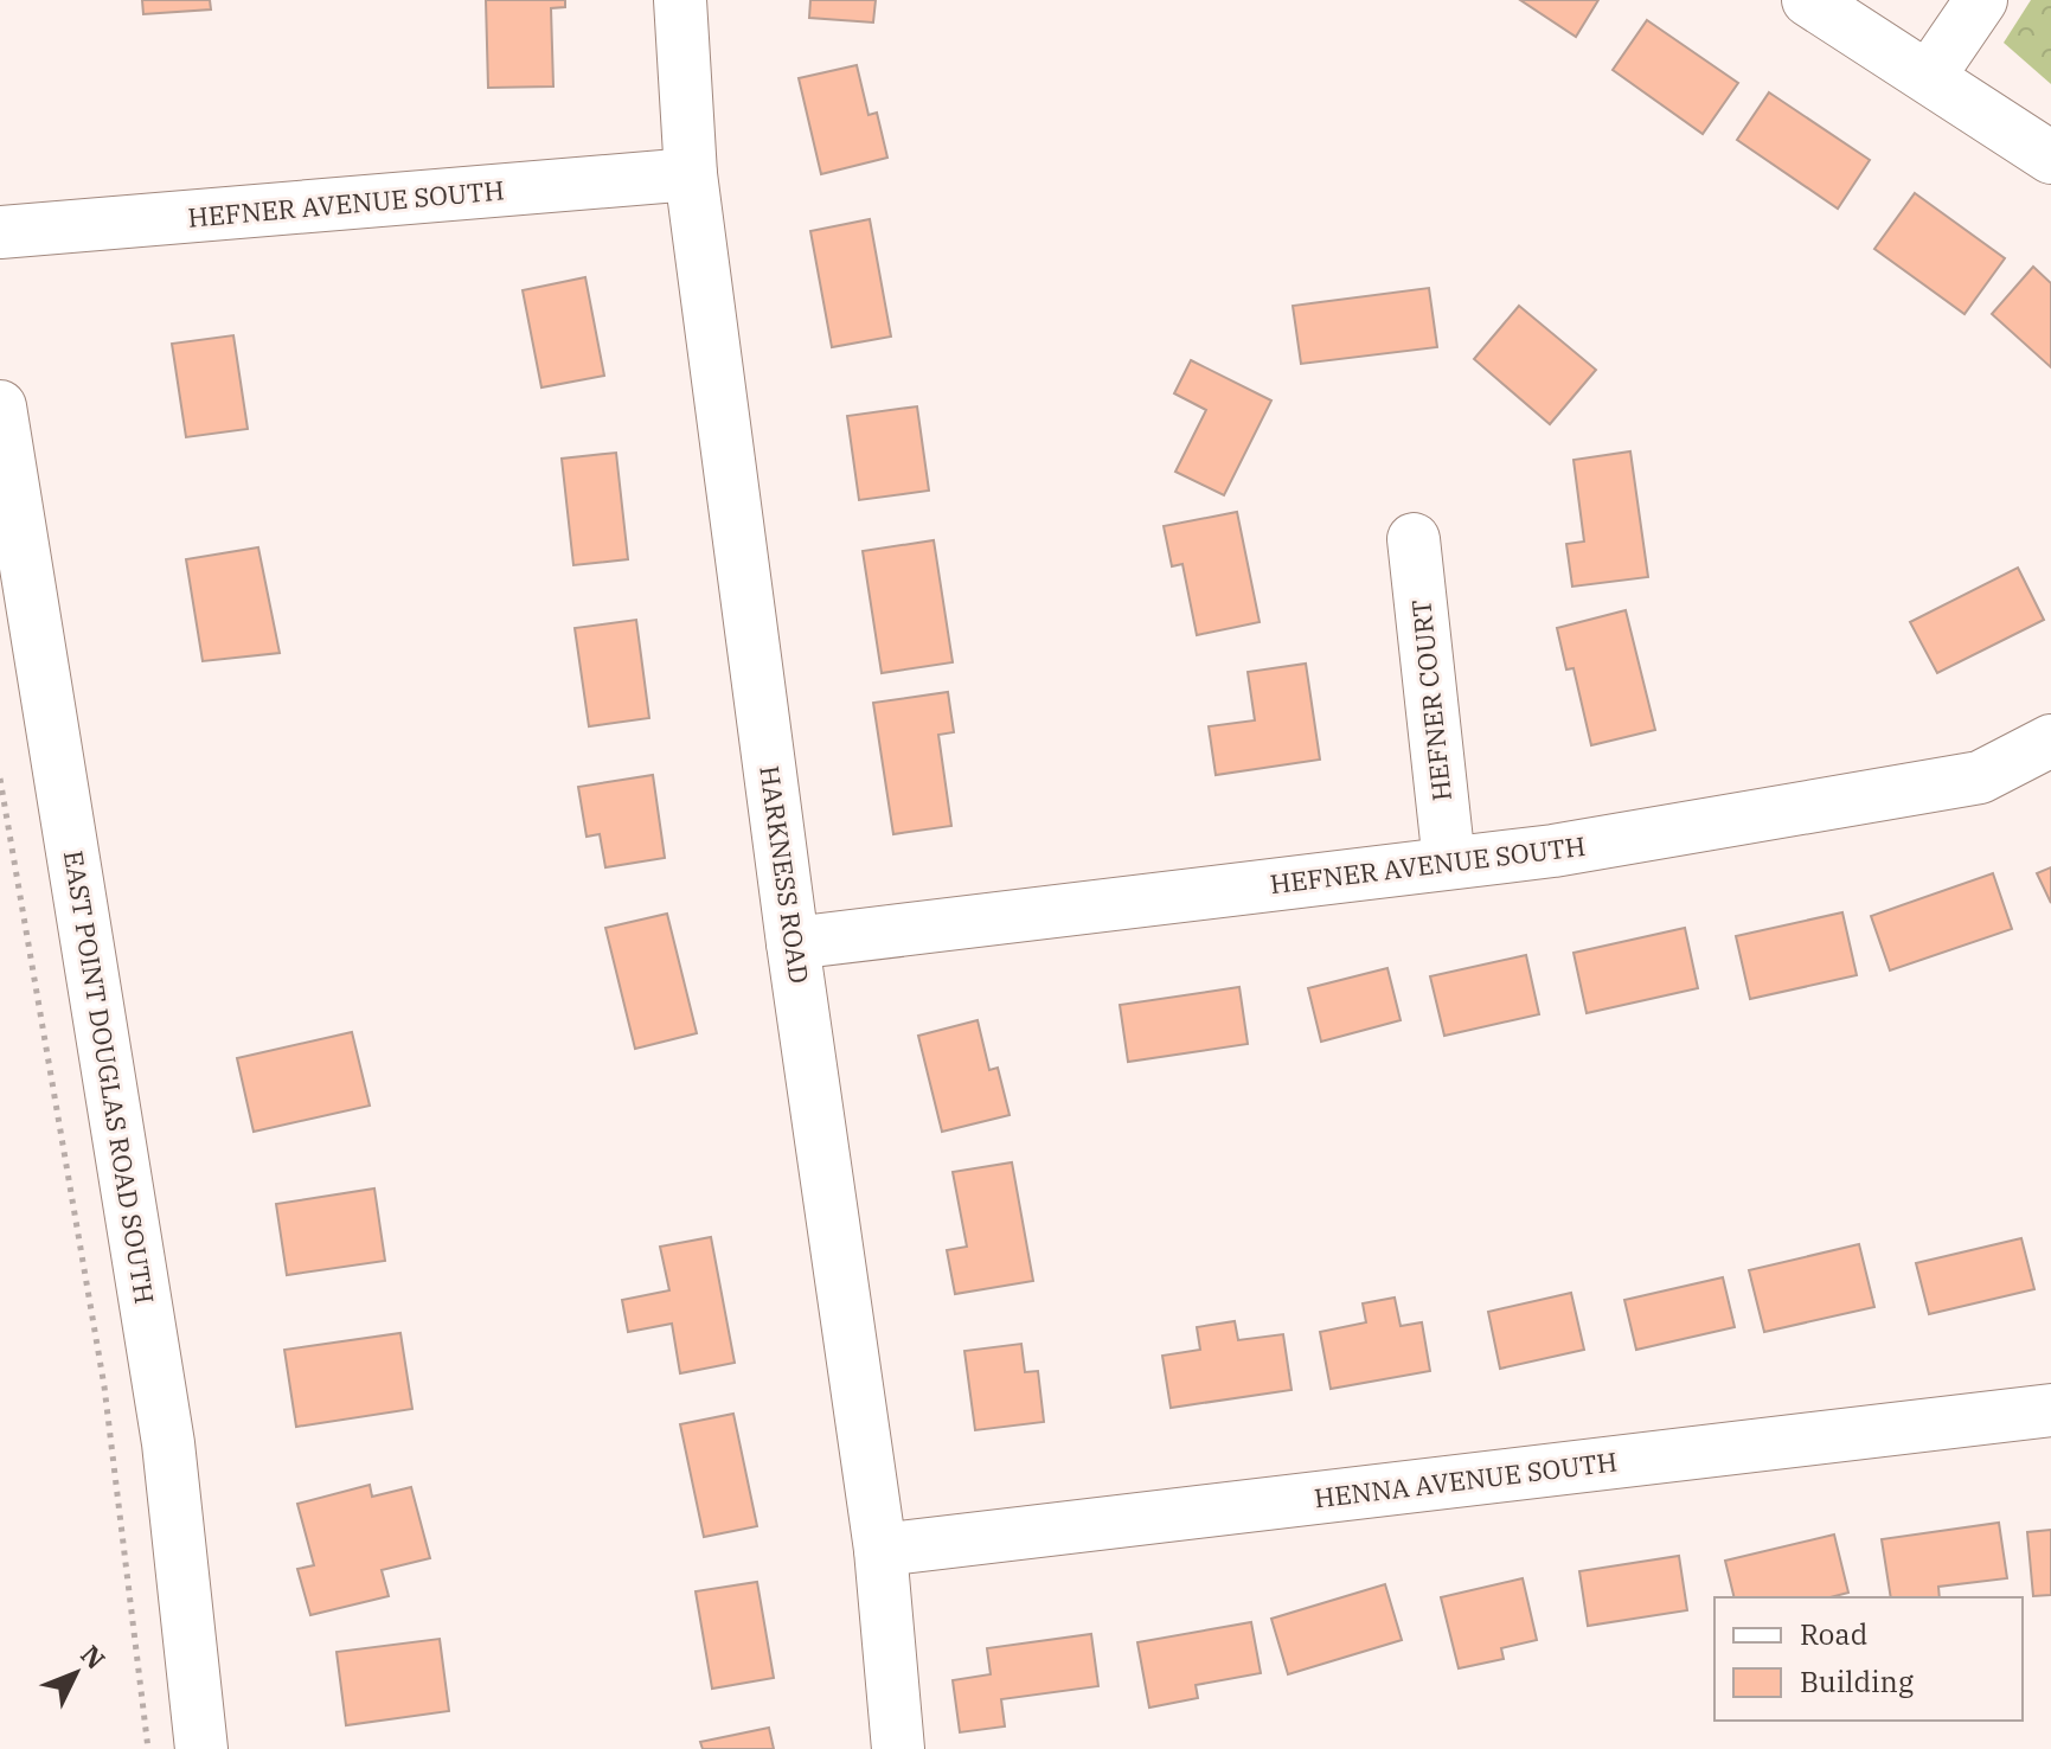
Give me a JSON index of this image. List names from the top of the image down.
{
  "streets": {
    "street": [
      "HEFNER AVENUE SOUTH",
      "HEFNER COURT",
      "HARKNESS ROAD",
      "EAST POINT DOUGLAS ROAD SOUTH",
      "HENNA AVENUE SOUTH"
    ]
  },
  "crossings": [
    ["HEFNER AVENUE SOUTH", "HEFNER COURT"],
    ["HEFNER AVENUE SOUTH", "HARKNESS ROAD"],
    ["HARKNESS ROAD", "HENNA AVENUE SOUTH"]
  ],
  "legend": ["Road", "Building"],
  "north": "top right"
}
